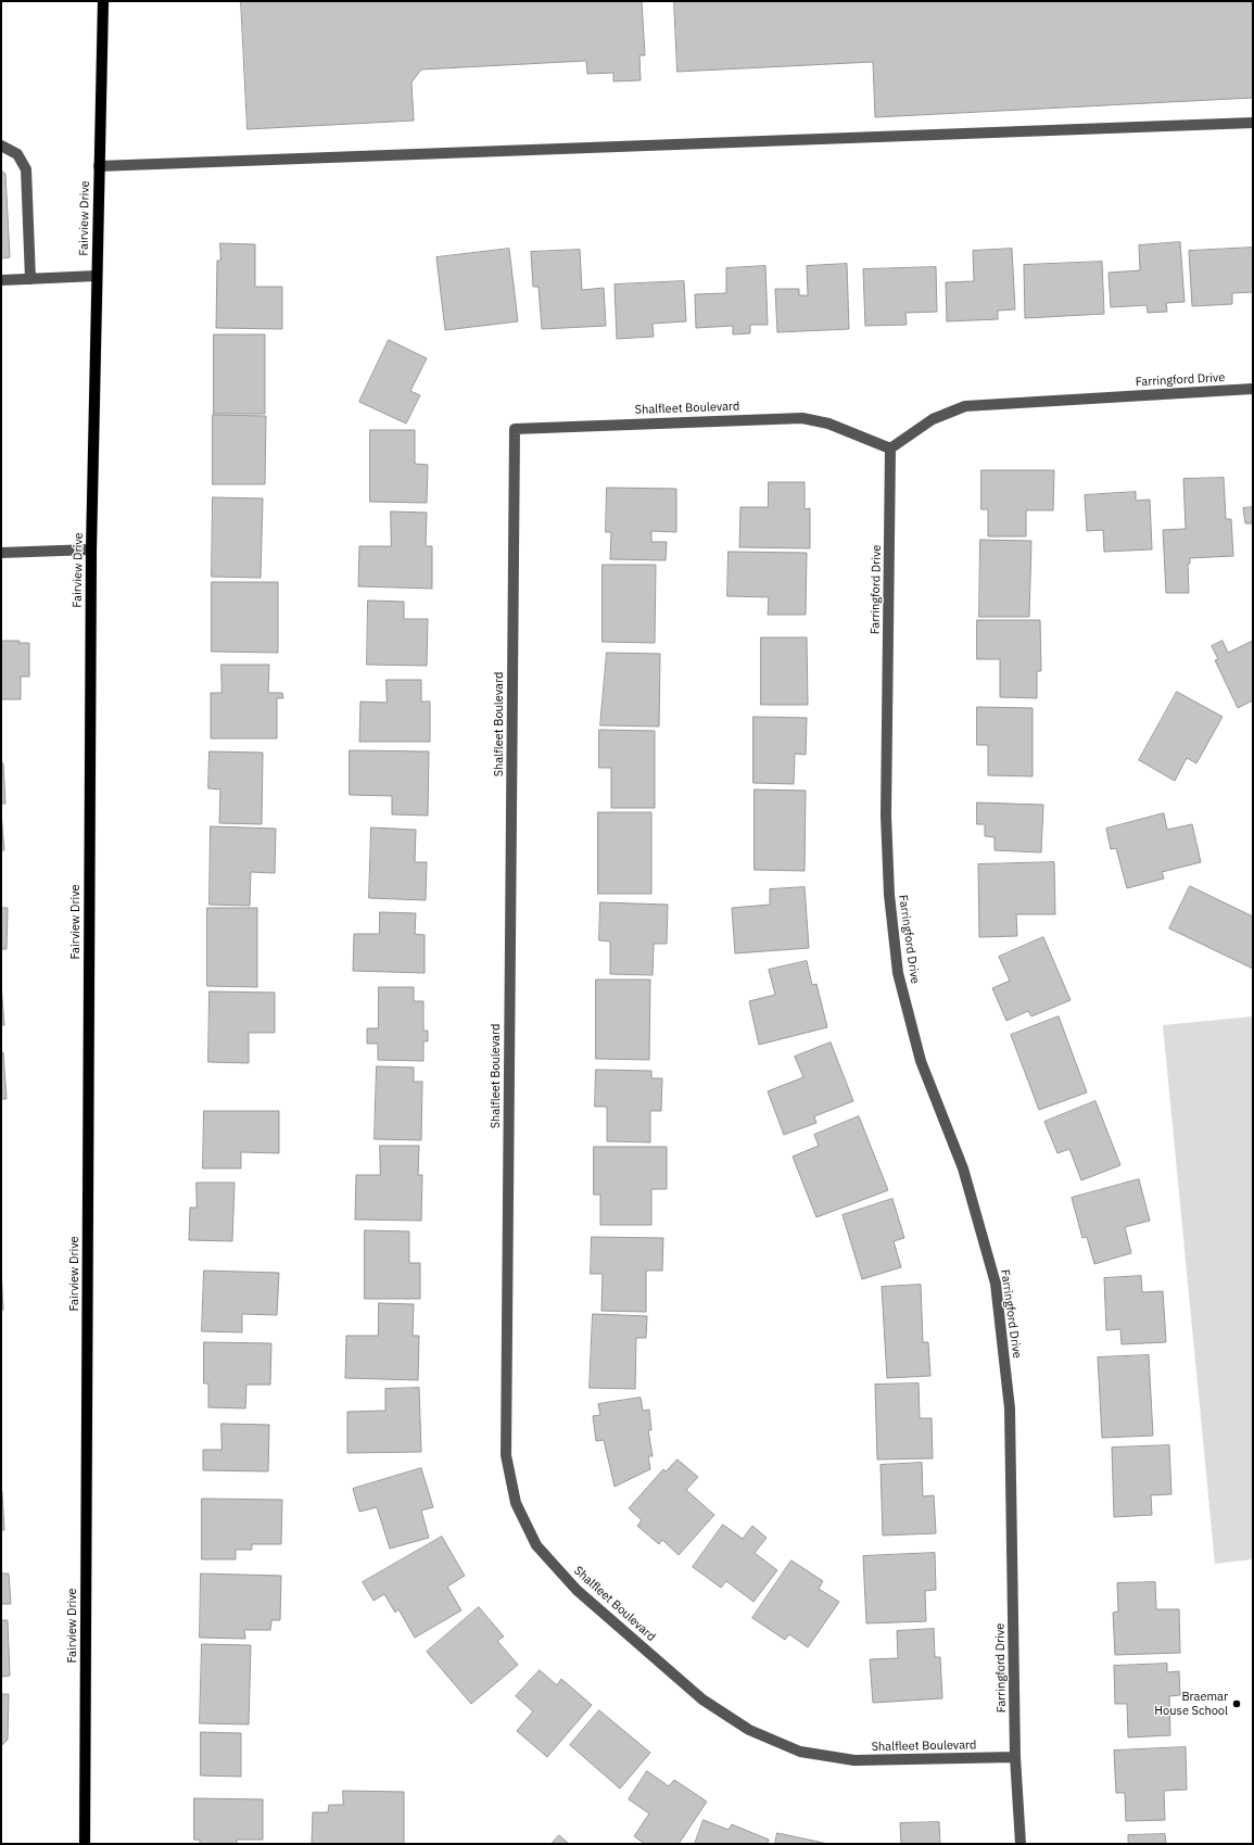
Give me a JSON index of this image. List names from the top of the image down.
{
  "streets": {
    "main road": ["Fairview Drive"],
    "street": ["Farringford Drive", "Shalfleet Boulevard"]
  },
  "crossings": [
    ["Farringford Drive", "Shalfleet Boulevard"]
  ],
  "places": ["Braemar House School"]
}
